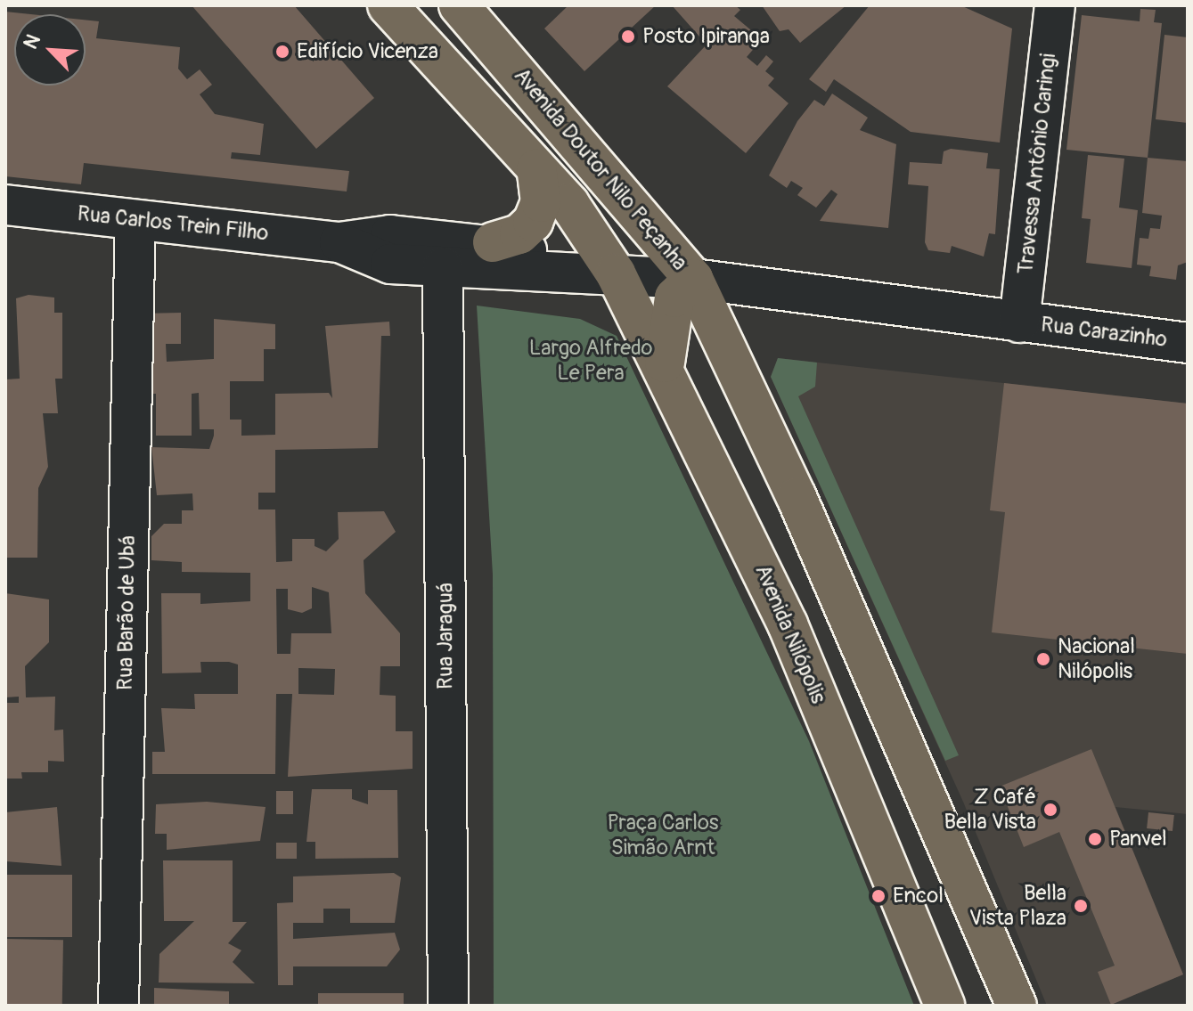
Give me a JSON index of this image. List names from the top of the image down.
{
  "streets": {
    "main road": ["Avenida Doutor Nilo Peçanha", "Avenida Nilópolis"],
    "street": [
      "Travessa Antônio Caringi",
      "Rua Carlos Trein Filho",
      "Rua Carazinho",
      "Rua Barão de Ubá",
      "Rua Jaraguá"
    ]
  },
  "crossings": [
    ["Travessa Antônio Caringi", "Avenida Doutor Nilo Peçanha"],
    ["Travessa Antônio Caringi", "Rua Carazinho"],
    ["Avenida Doutor Nilo Peçanha", "Rua Carlos Trein Filho"],
    ["Avenida Doutor Nilo Peçanha", "Rua Carazinho"],
    ["Rua Carlos Trein Filho", "Rua Barão de Ubá"],
    ["Rua Carlos Trein Filho", "Avenida Nilópolis"],
    ["Rua Carlos Trein Filho", "Rua Jaraguá"]
  ],
  "parks": ["Largo Alfredo Le Pera", "Praça Carlos Simão Arnt"],
  "places": [
    "Posto Ipiranga",
    "Edifício Vicenza",
    "Nacional Nilópolis",
    "Z Café Bella Vista",
    "Panvel",
    "Encol",
    "Bella Vista Plaza"
  ],
  "north": "top left"
}
